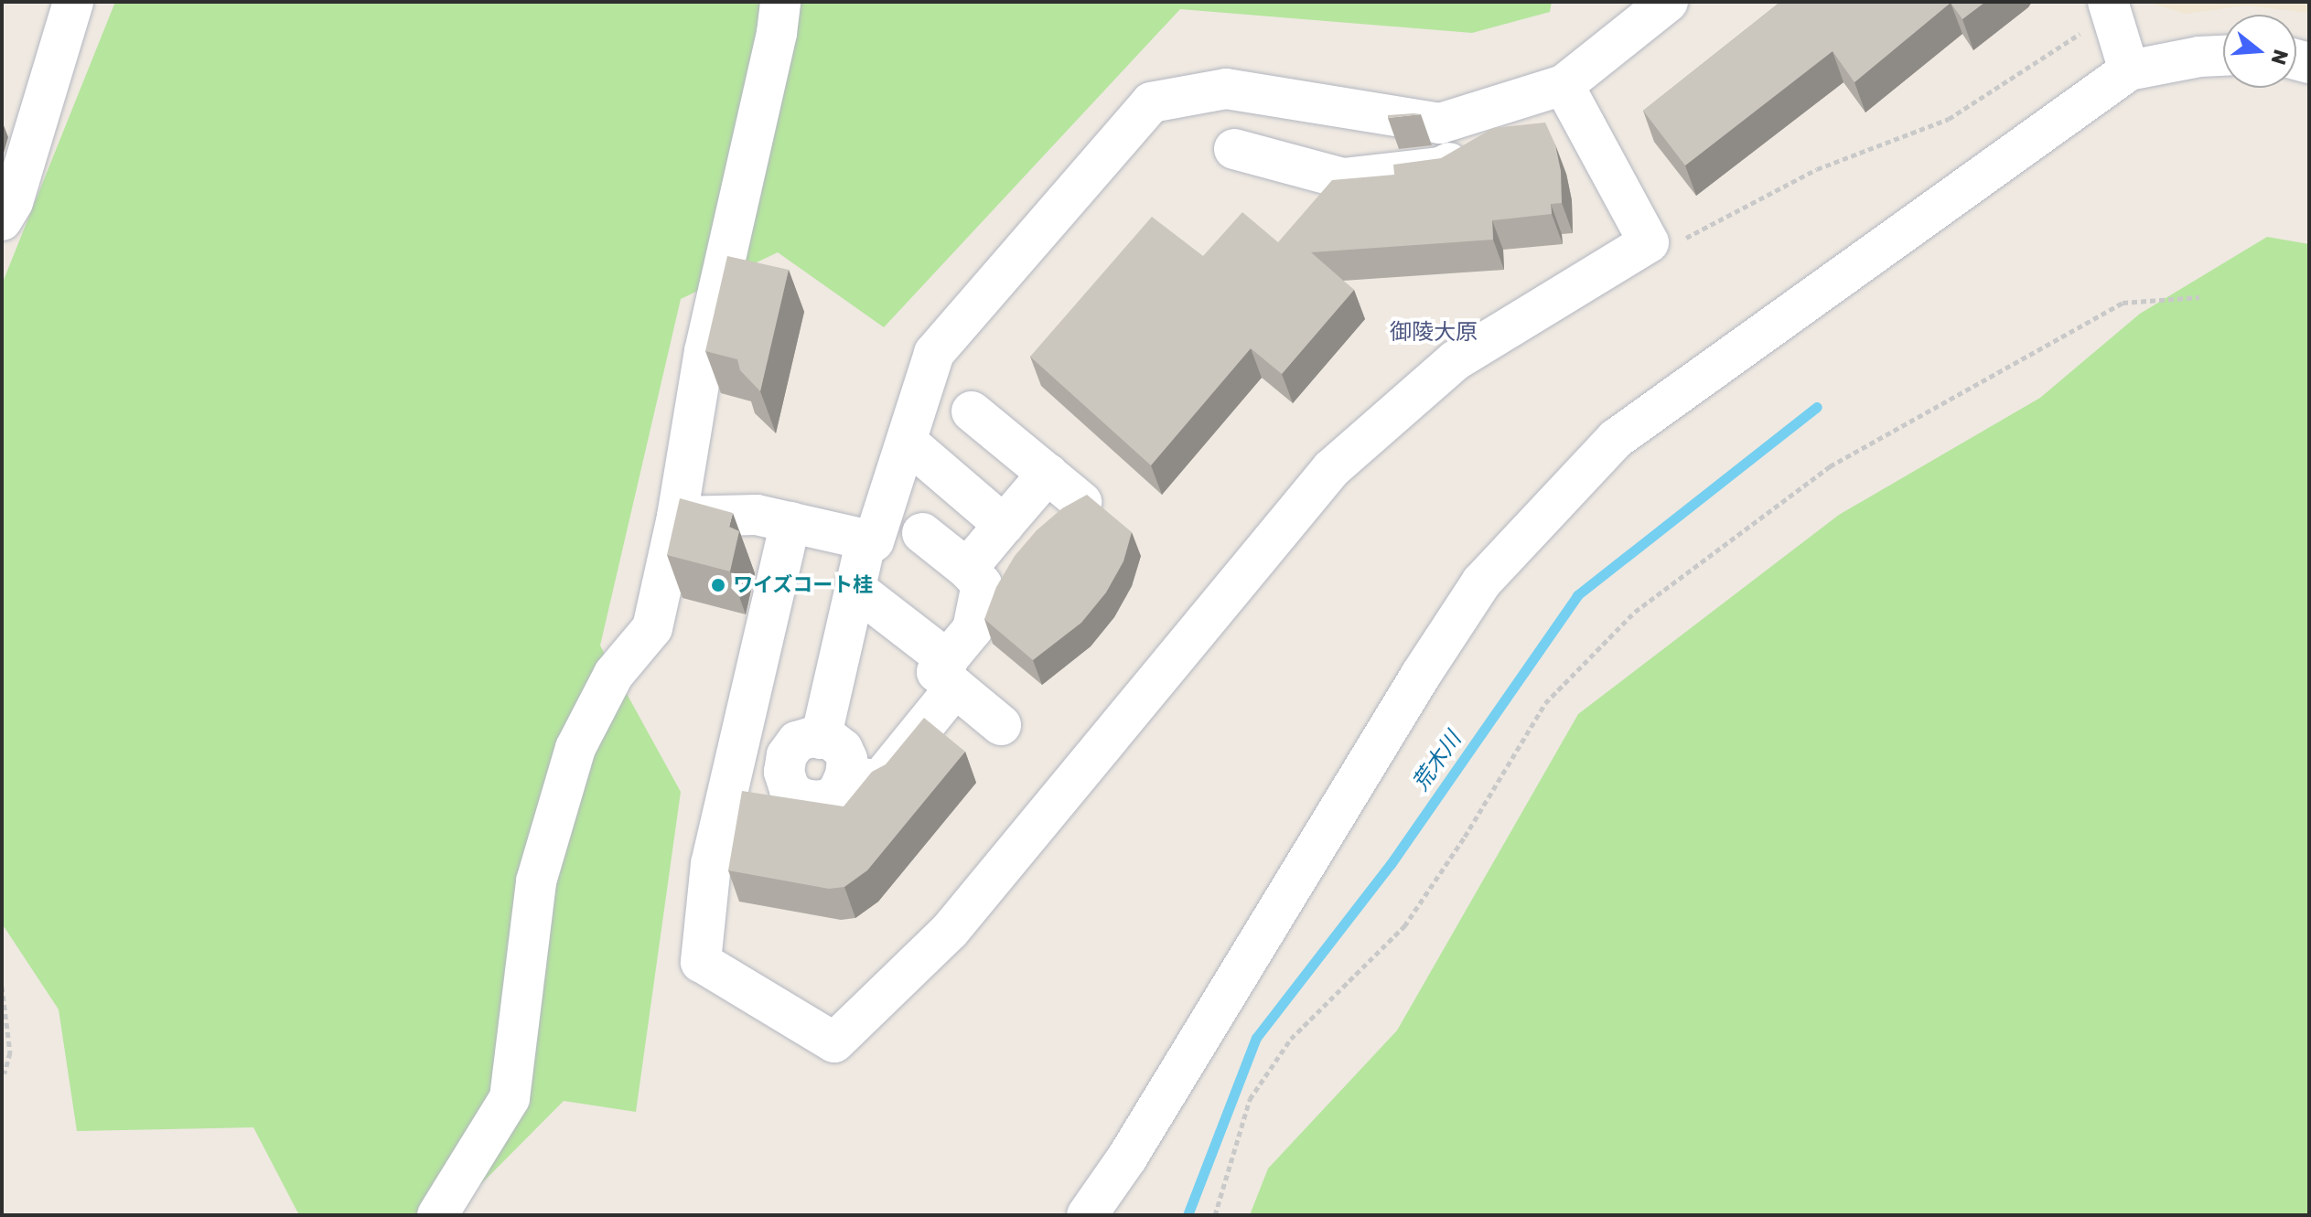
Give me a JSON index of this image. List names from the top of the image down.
{
  "districts": ["御陵大原"],
  "water": ["荒木川"],
  "places": ["ワイズコート桂"],
  "north": "right"
}
